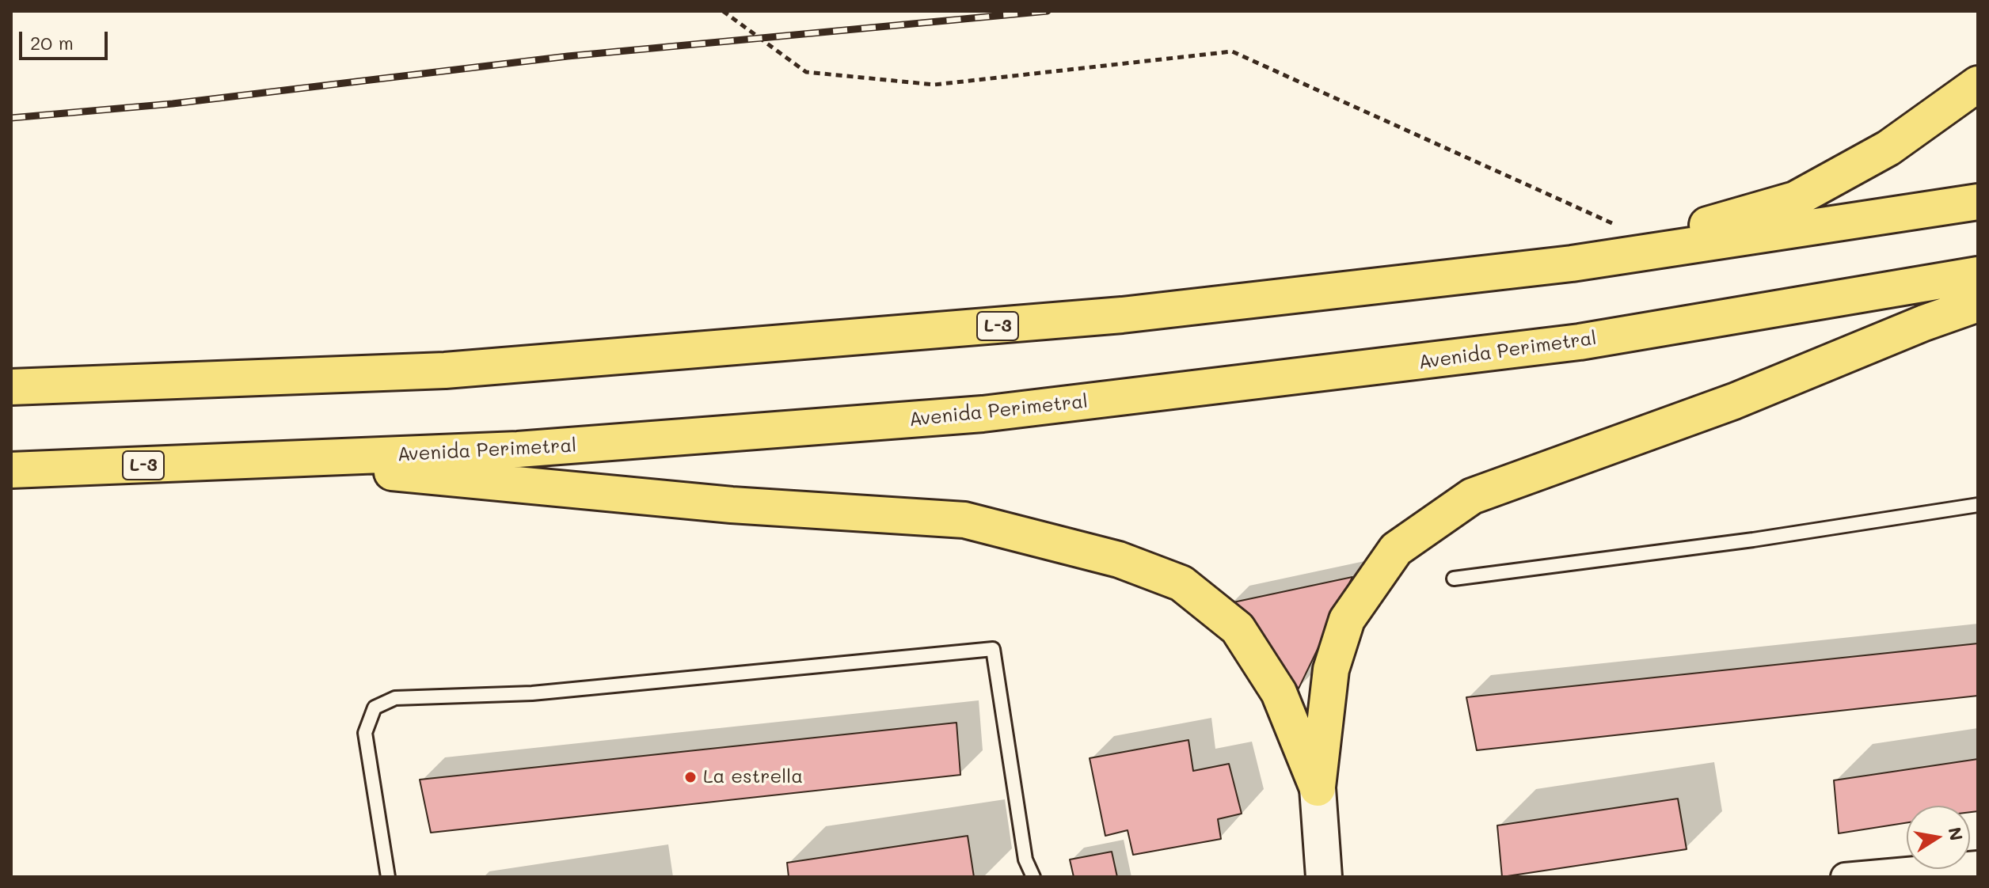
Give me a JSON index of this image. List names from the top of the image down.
{
  "streets": {
    "highway": ["L-3", "Avenida Perimetral"]
  },
  "places": ["La estrella"],
  "scale_bar": "20 m",
  "north": "right"
}
